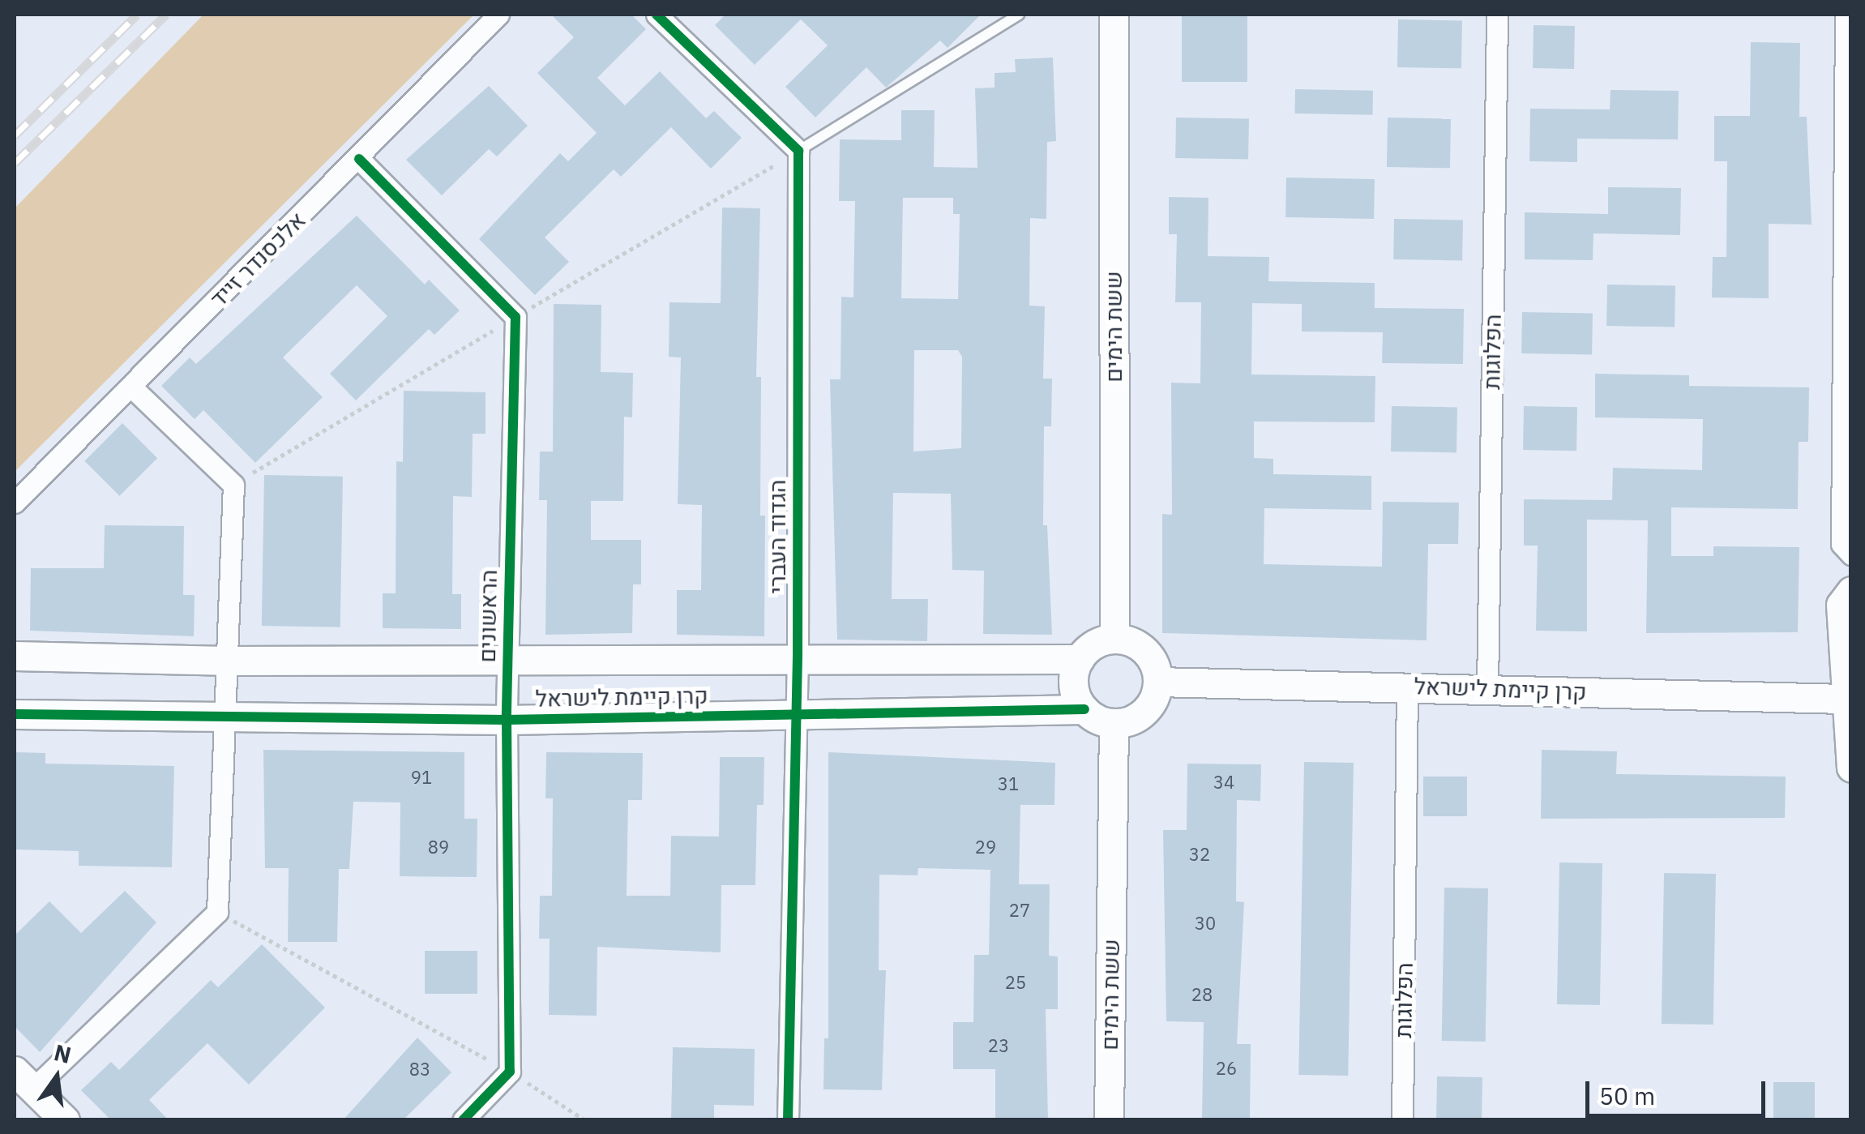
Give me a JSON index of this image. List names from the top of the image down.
{
  "streets": {
    "street": [
      "אלכסנדר זייד",
      "ששת הימים",
      "הפלוגות",
      "הגדוד העברי",
      "הראשונים",
      "קרן קיימת לישראל"
    ]
  },
  "crossings": [
    ["אלכסנדר זייד", "הראשונים"],
    ["ששת הימים", "קרן קיימת לישראל"],
    ["הפלוגות", "קרן קיימת לישראל"],
    ["הגדוד העברי", "קרן קיימת לישראל"],
    ["הראשונים", "קרן קיימת לישראל"]
  ],
  "house_numbers": [
    "91",
    "34",
    "31",
    "89",
    "29",
    "32",
    "27",
    "30",
    "25",
    "28",
    "23",
    "26",
    "83"
  ],
  "scale_bar": "50 m",
  "north": "top"
}
